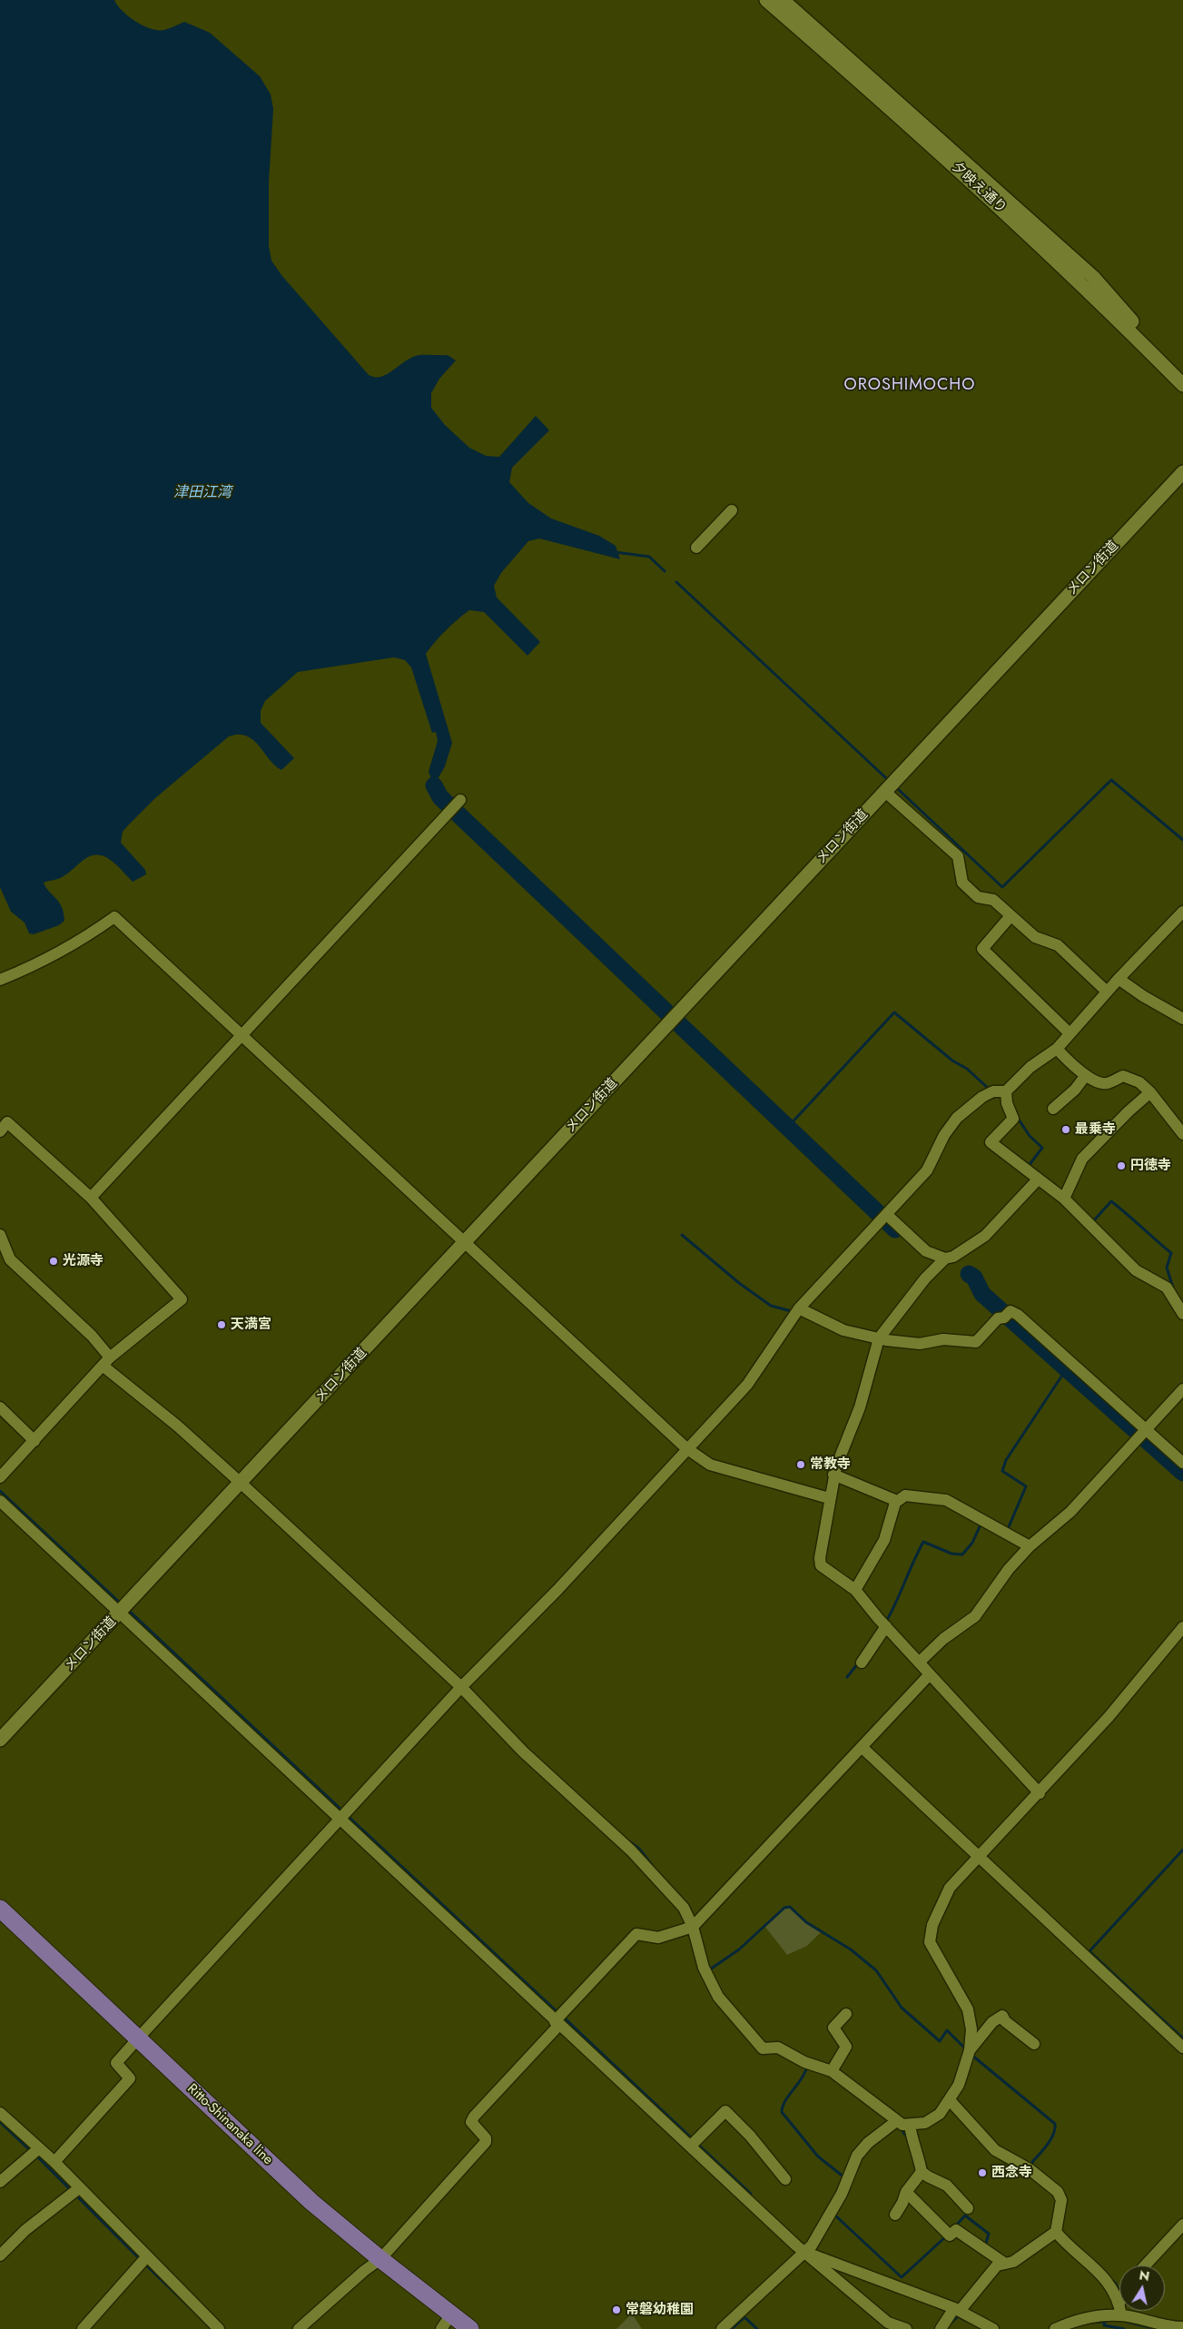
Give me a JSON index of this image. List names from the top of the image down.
{
  "streets": {
    "main road": ["Ritto-Shinanaka line"],
    "street": ["夕映え通り", "メロン街道"]
  },
  "districts": ["OROSHIMOCHO"],
  "water": ["津田江湾"],
  "places": [
    "最乗寺",
    "円徳寺",
    "光源寺",
    "天満宮",
    "常教寺",
    "西念寺",
    "常磐幼稚園"
  ],
  "north": "top"
}
